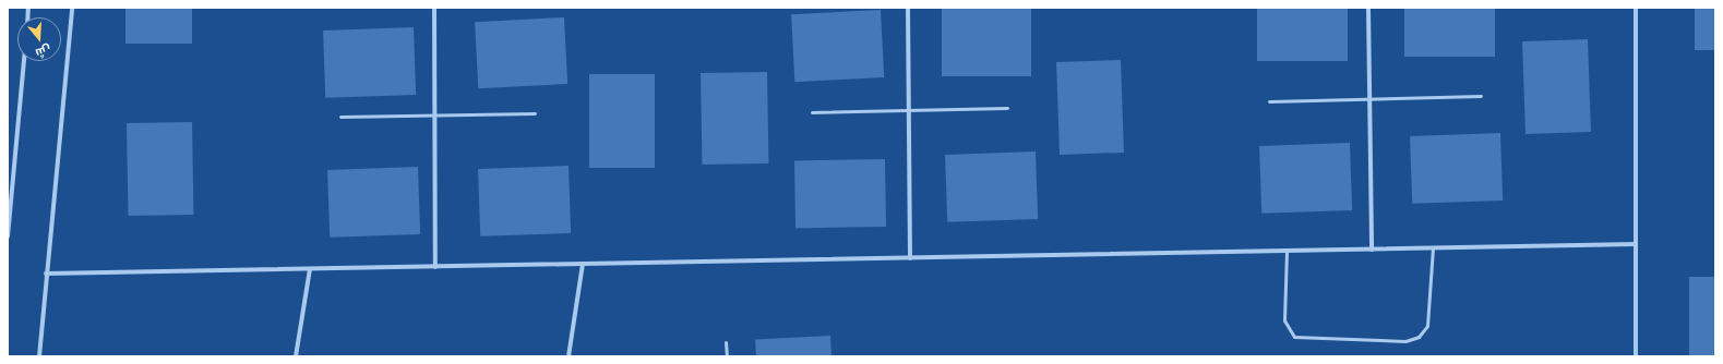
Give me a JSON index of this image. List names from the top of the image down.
{
  "north": "bottom"
}
